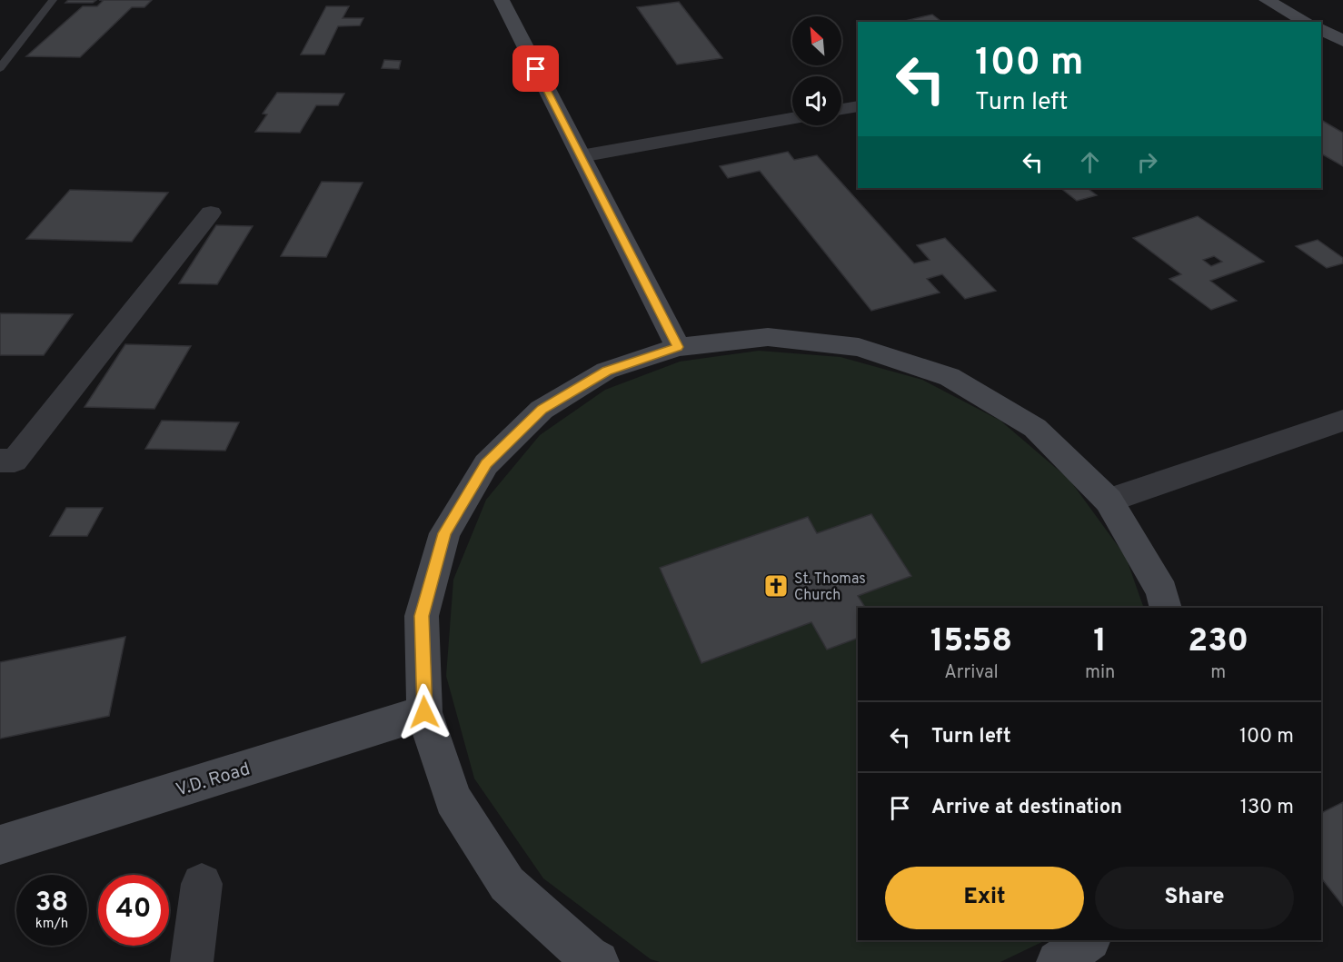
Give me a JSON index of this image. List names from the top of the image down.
{
  "streets": {
    "street": ["V.D. Road"]
  },
  "places": {
    "church": ["St. Thomas Church"]
  },
  "north": "top left",
  "page": {
    "turn": ["100 m", "Turn left"],
    "eta": [
      "15:58",
      "Arrival",
      "1",
      "min",
      "230",
      "m"
    ],
    "list": [
      {
        "name": "Turn left",
        "value": "100 m"
      },
      {
        "name": "Arrive at destination",
        "value": "130 m"
      }
    ],
    "buttons": ["Exit", "Share"],
    "speed": "38 km/h",
    "limit": "40"
  }
}
